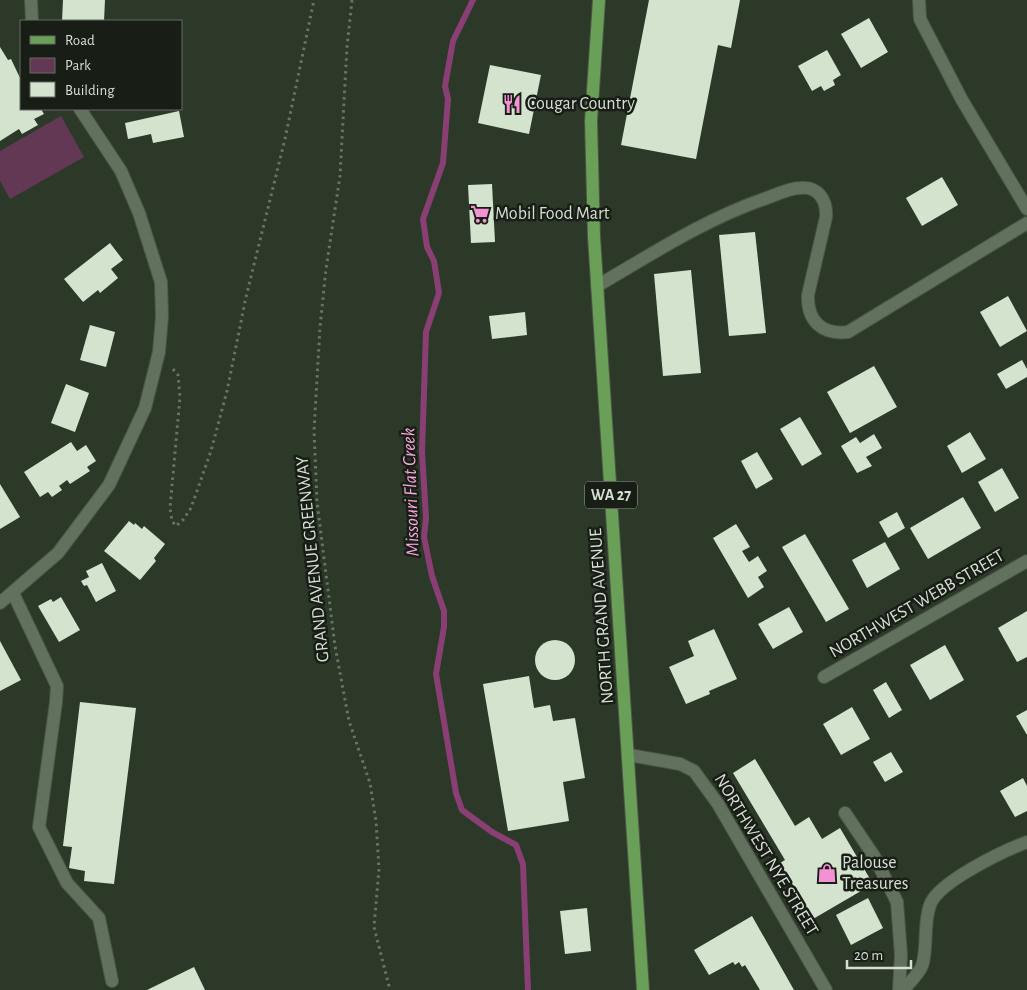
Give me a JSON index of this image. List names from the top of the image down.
{
  "streets": {
    "main road": ["WA 27", "NORTH GRAND AVENUE"],
    "street": ["NORTHWEST WEBB STREET", "NORTHWEST NYE STREET"],
    "path": ["GRAND AVENUE GREENWAY"]
  },
  "crossings": [
    ["NORTH GRAND AVENUE", "NORTHWEST NYE STREET"]
  ],
  "water": ["Missouri Flat Creek"],
  "places": {
    "restaurant": ["Cougar Country"],
    "supermarket": ["Mobil Food Mart"],
    "shop": ["Palouse Treasures"]
  },
  "legend": ["Road", "Park", "Building"],
  "scale_bar": "20 m"
}
